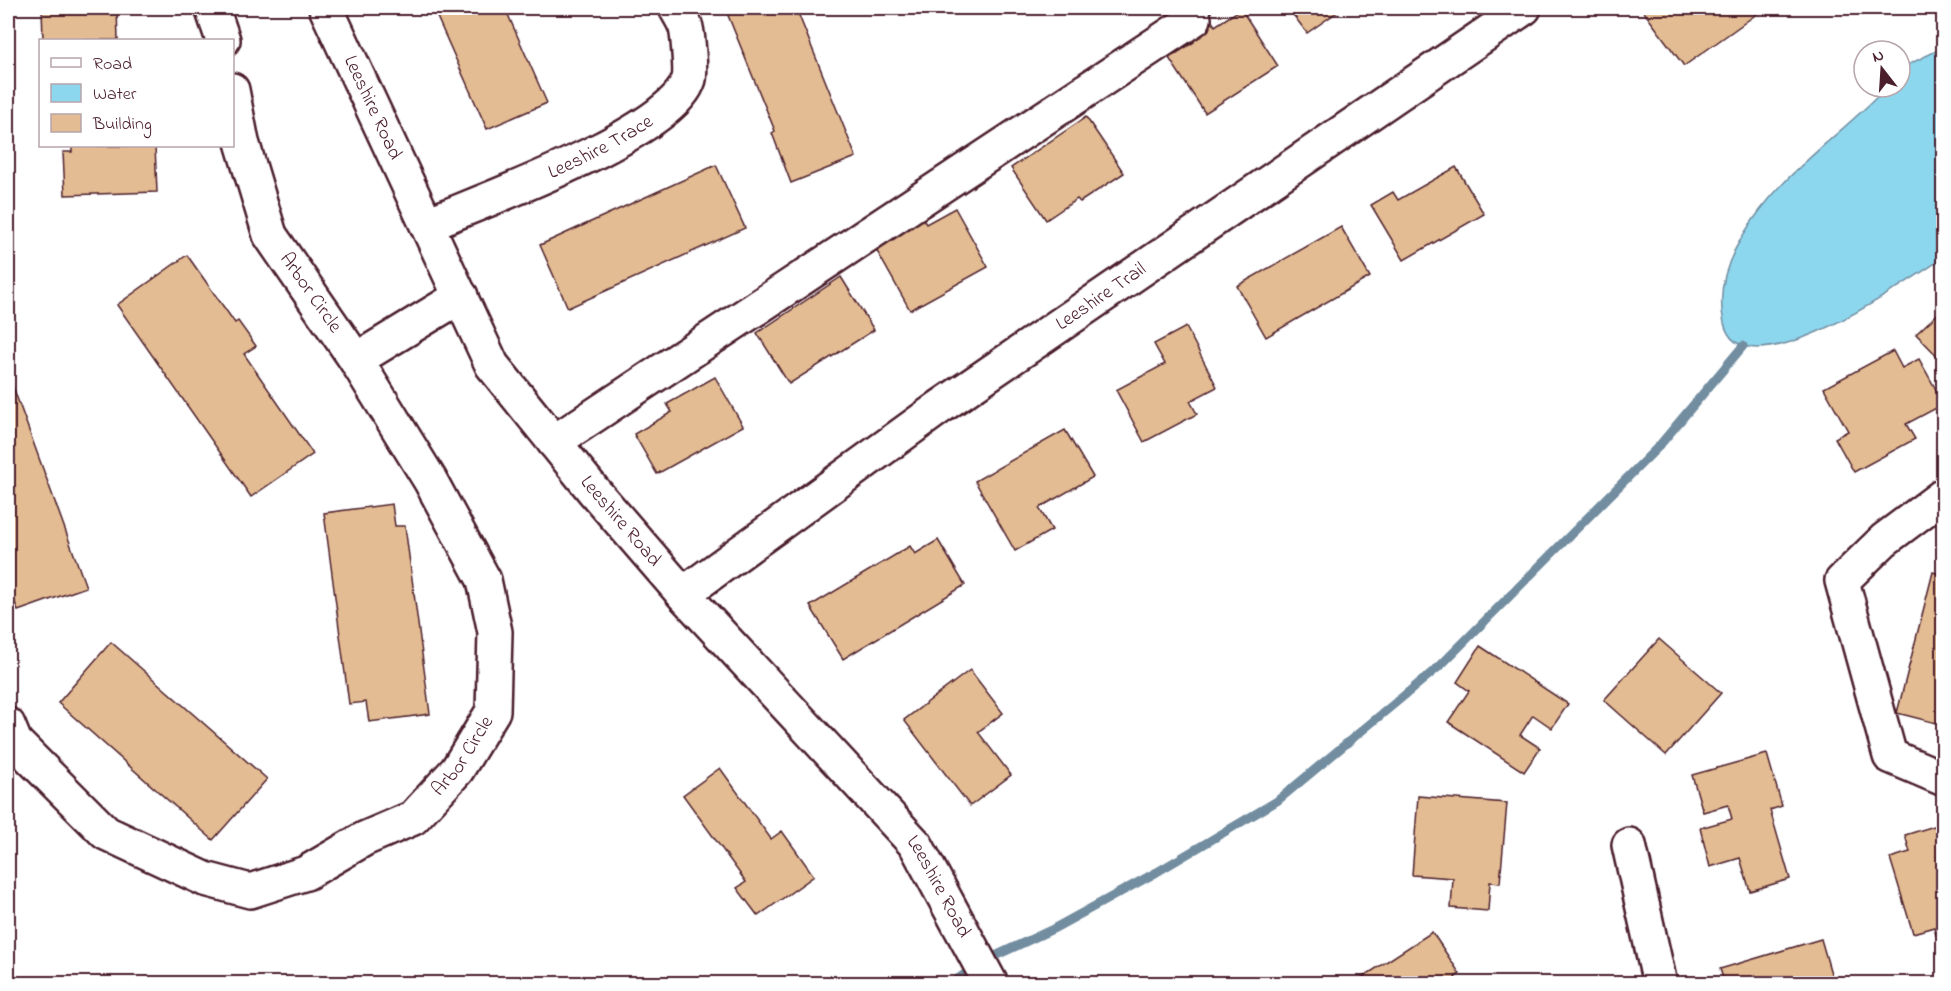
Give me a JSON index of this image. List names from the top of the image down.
{
  "streets": {
    "street": [
      "Leeshire Road",
      "Leeshire Trace",
      "Arbor Circle",
      "Leeshire Trail"
    ]
  },
  "crossings": [
    ["Leeshire Road", "Leeshire Trace"],
    ["Leeshire Road", "Leeshire Trail"]
  ],
  "legend": ["Road", "Water", "Building"],
  "north": "top"
}
